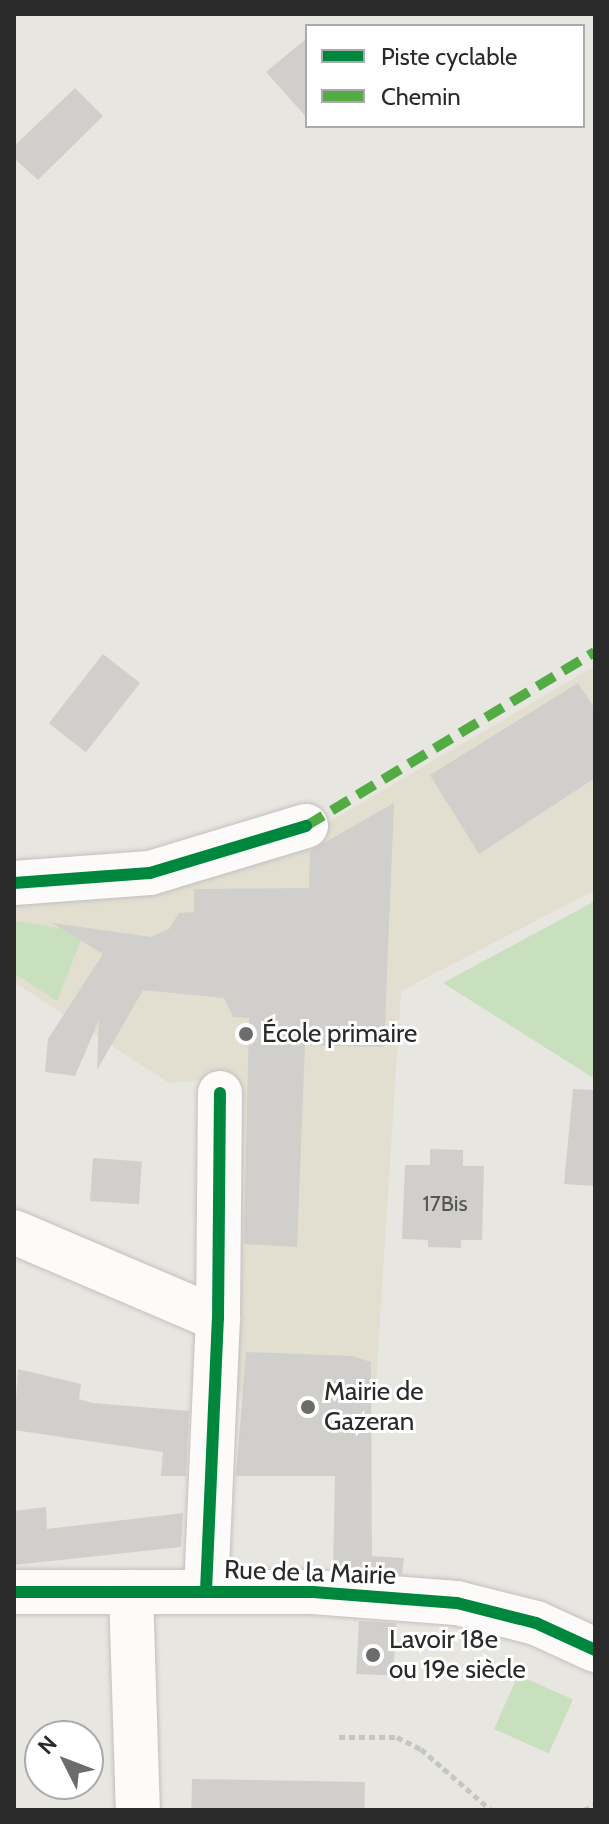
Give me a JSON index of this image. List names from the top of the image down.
{
  "streets": {
    "street": ["Rue de la Mairie"]
  },
  "places": ["École primaire", "Mairie de Gazeran", "Lavoir 18e ou 19e siècle"],
  "house_numbers": ["17Bis"],
  "legend": ["Piste cyclable", "Chemin"],
  "north": "top left"
}
